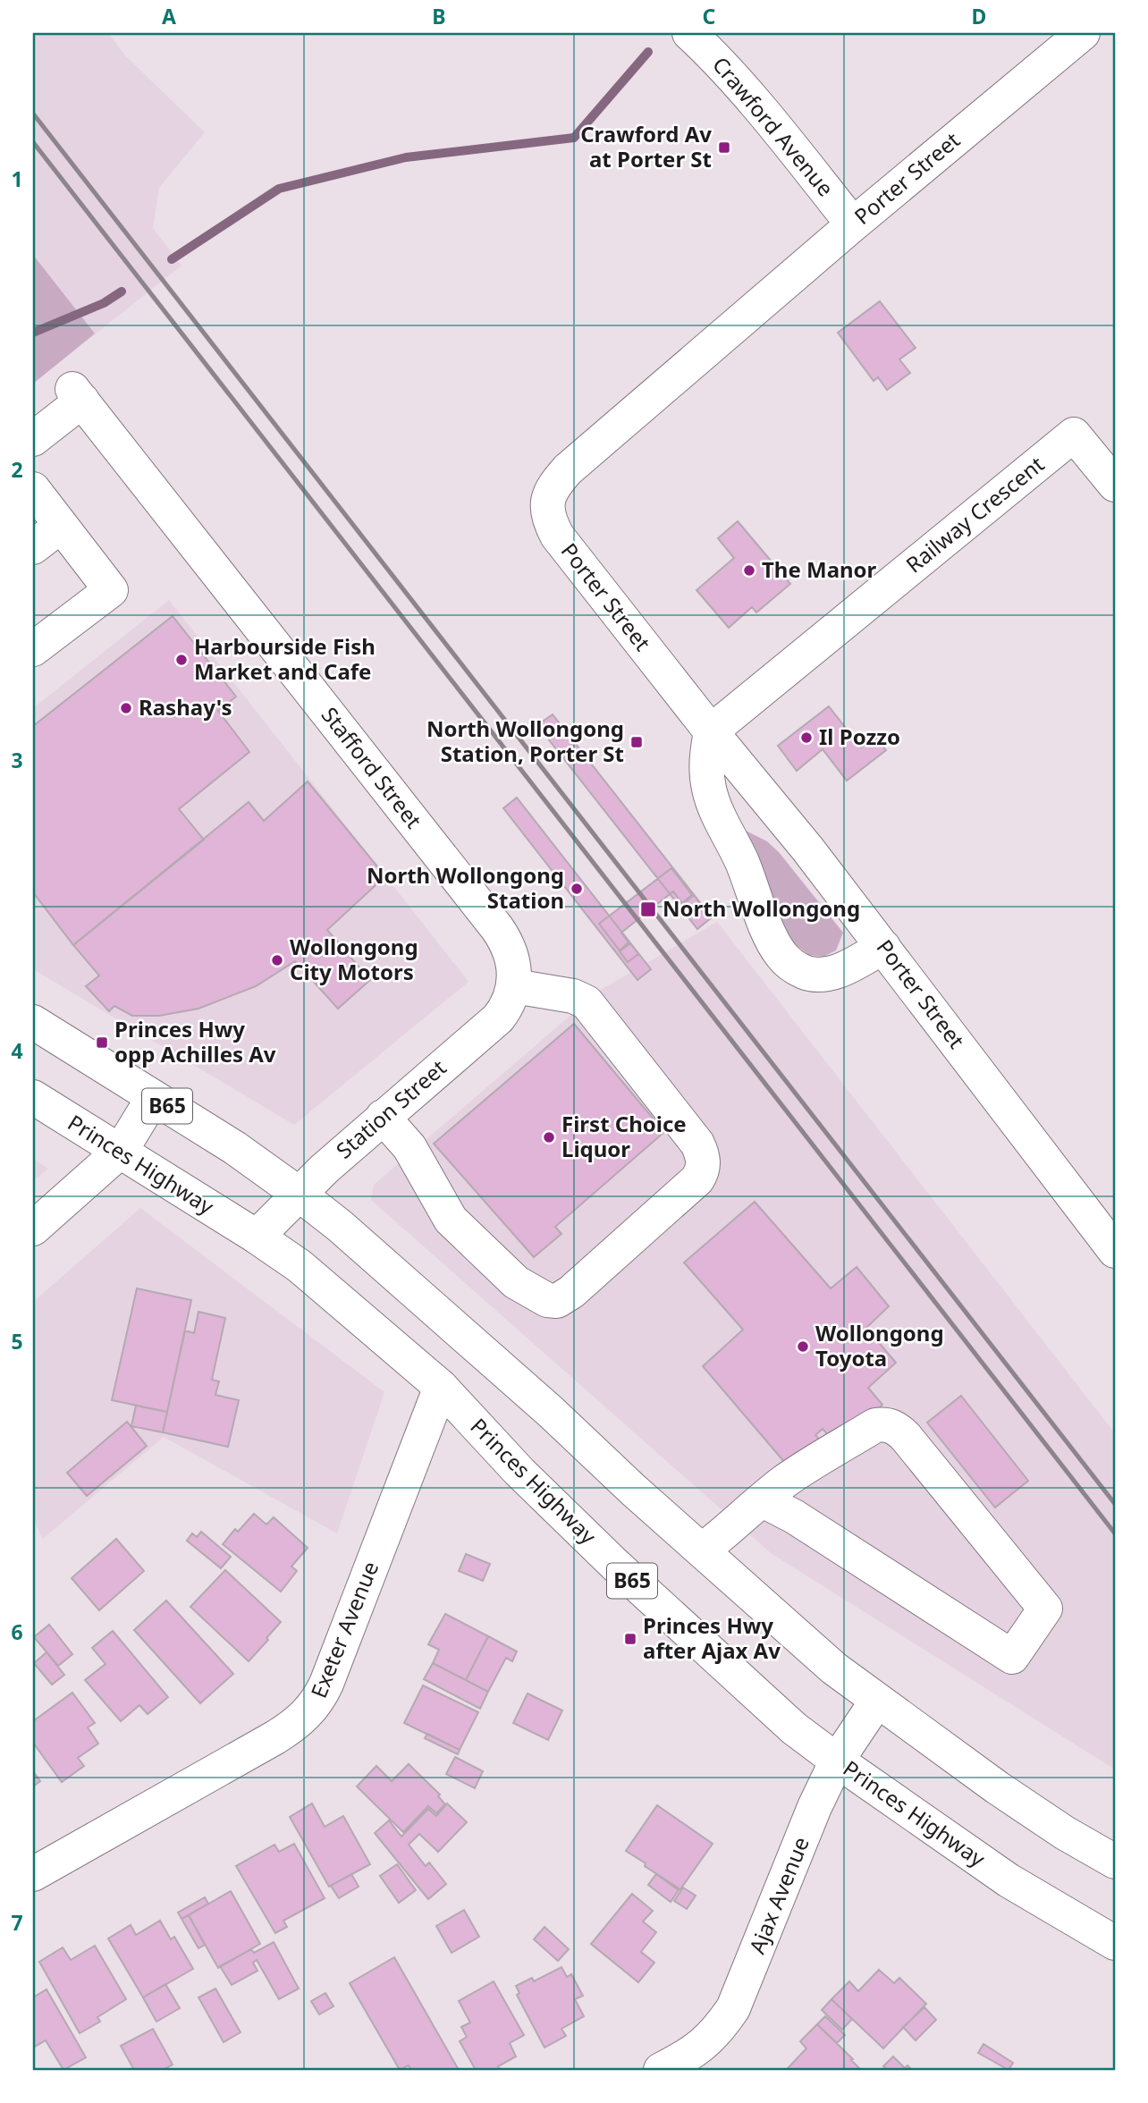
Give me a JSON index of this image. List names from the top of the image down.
{
  "streets": {
    "street": [
      "Crawford Avenue",
      "Porter Street",
      "Railway Crescent",
      "Stafford Street",
      "B65",
      "Station Street",
      "Princes Highway",
      "Exeter Avenue",
      "Ajax Avenue"
    ]
  },
  "crossings": [
    ["Crawford Avenue", "Porter Street"],
    ["Porter Street", "Railway Crescent"],
    ["Stafford Street", "Station Street"],
    ["B65", "Station Street"],
    ["B65", "Ajax Avenue"],
    ["Station Street", "Princes Highway"],
    ["Princes Highway", "Exeter Avenue"],
    ["Princes Highway", "Ajax Avenue"]
  ],
  "places": {
    "transit": [
      "Crawford Av at Porter St",
      "North Wollongong Station, Porter St",
      "North Wollongong",
      "Princes Hwy opp Achilles Av",
      "Princes Hwy after Ajax Av"
    ],
    "other": [
      "The Manor",
      "Harbourside Fish Market and Cafe",
      "Rashay's",
      "Il Pozzo",
      "North Wollongong Station",
      "Wollongong City Motors",
      "First Choice Liquor",
      "Wollongong Toyota"
    ]
  },
  "grid": {
    "columns": [
      "A",
      "B",
      "C",
      "D"
    ],
    "rows": [
      "1",
      "2",
      "3",
      "4",
      "5",
      "6",
      "7"
    ]
  }
}
